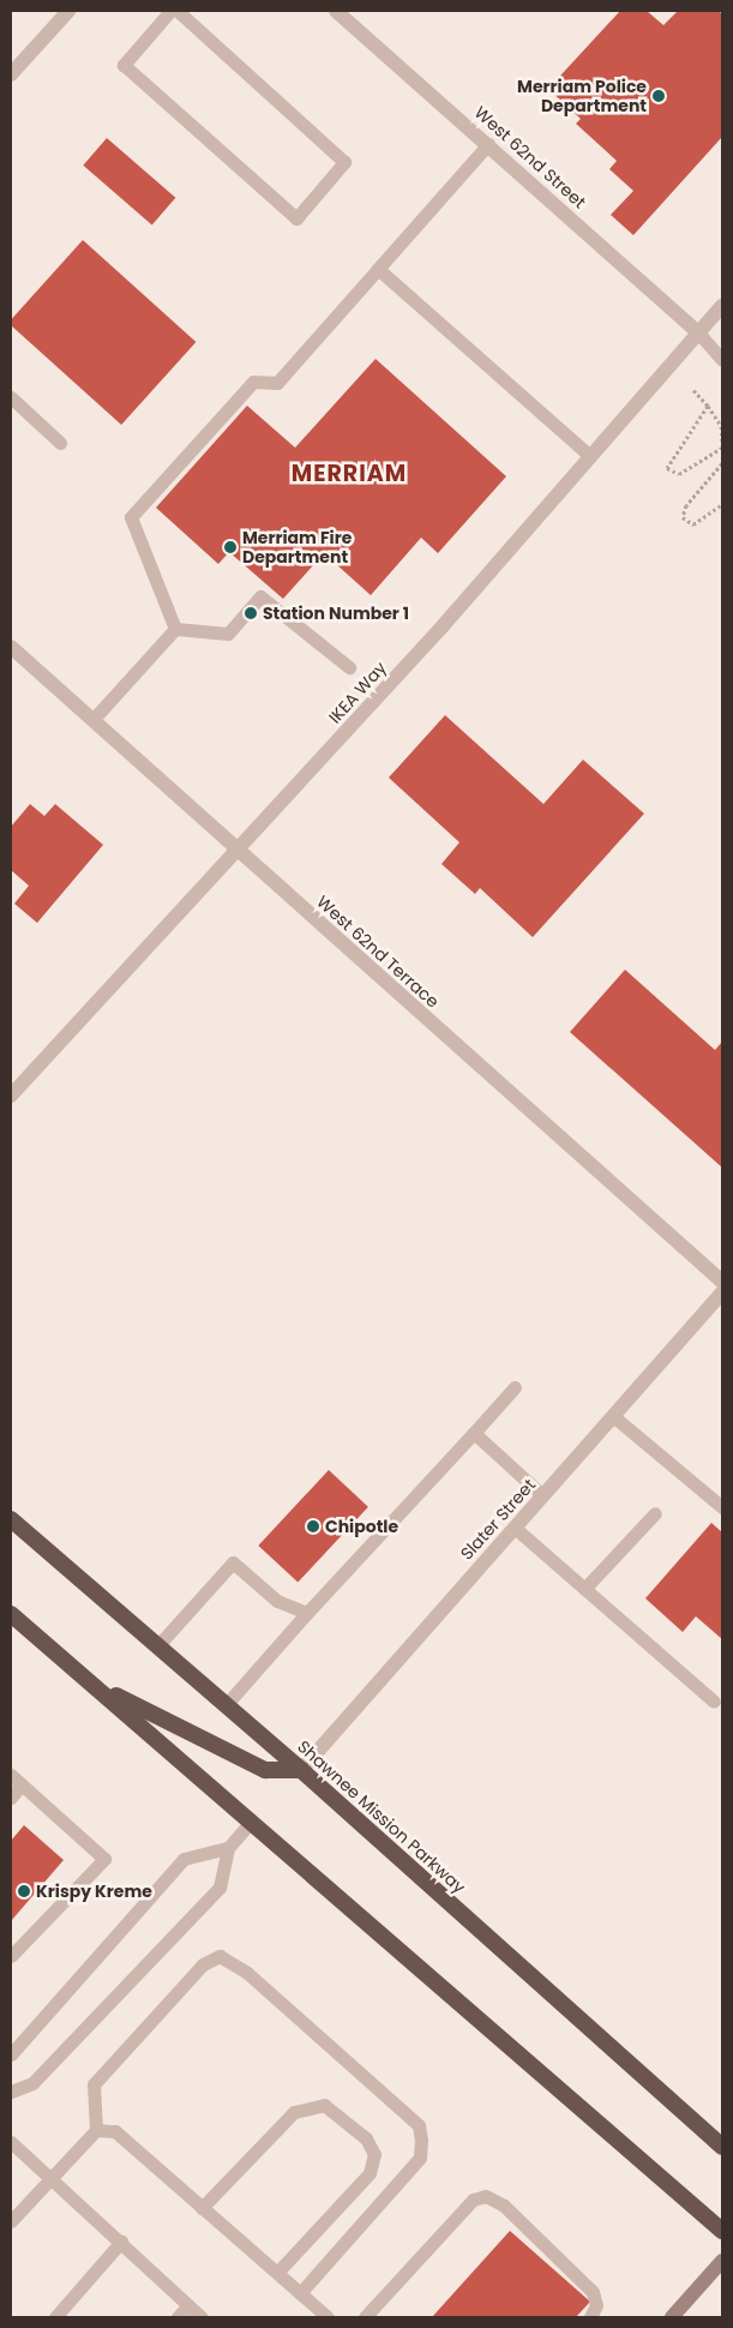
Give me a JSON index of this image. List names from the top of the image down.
{
  "streets": {
    "highway": ["Shawnee Mission Parkway"],
    "street": [
      "West 62nd Street",
      "IKEA Way",
      "West 62nd Terrace",
      "Slater Street"
    ]
  },
  "crossings": [
    ["West 62nd Street", "IKEA Way"],
    ["IKEA Way", "West 62nd Terrace"],
    ["Slater Street", "Shawnee Mission Parkway"]
  ],
  "districts": ["MERRIAM"],
  "places": [
    "Merriam Police Department",
    "Merriam Fire Department",
    "Station Number 1",
    "Chipotle",
    "Krispy Kreme"
  ]
}
